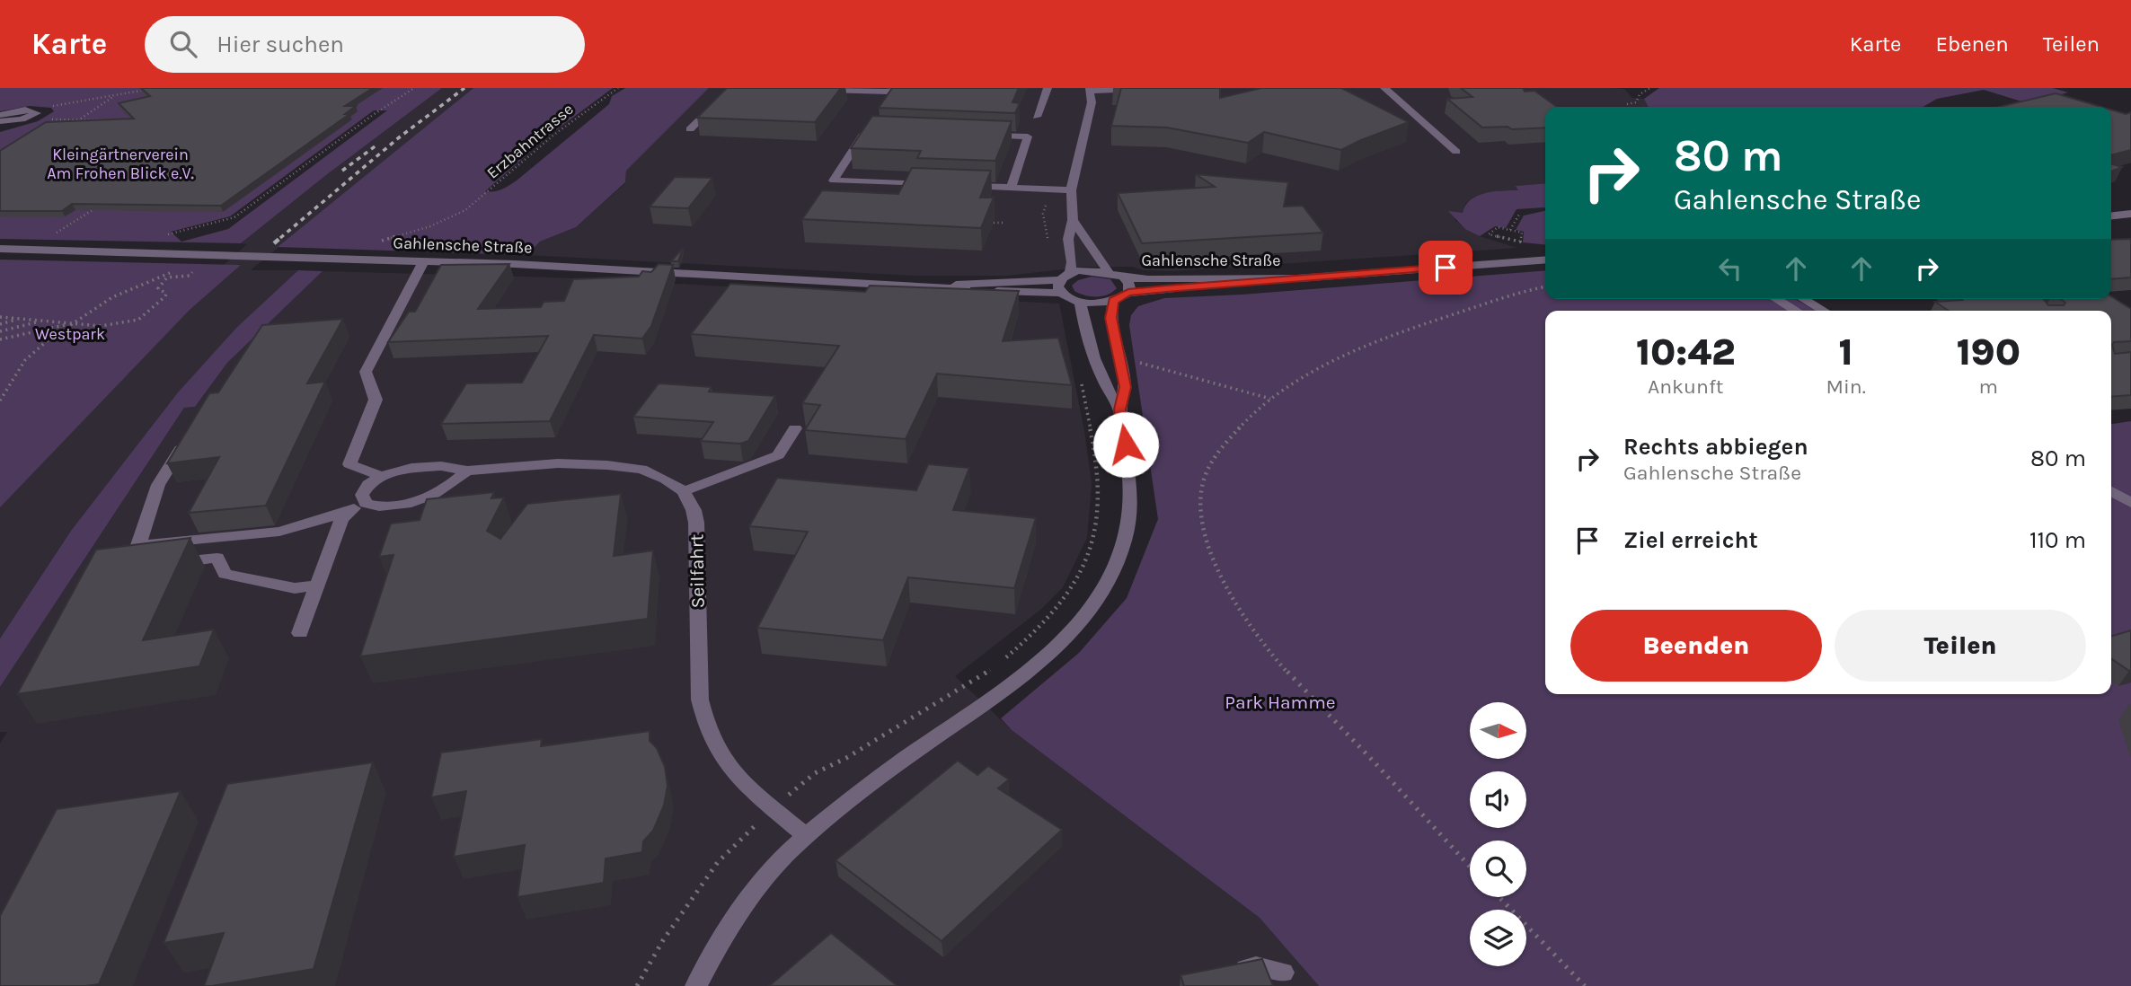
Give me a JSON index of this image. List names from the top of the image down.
{
  "streets": {
    "street": ["Gahlensche Straße", "Seilfahrt"],
    "path": ["Erzbahntrasse"]
  },
  "parks": ["Kleingärtnerverein Am Frohen Blick e.V.", "Westpark", "Park Hamme"],
  "north": "right",
  "page": {
    "header": "Karte",
    "search": "Hier suchen",
    "nav": ["Karte", "Ebenen", "Teilen"],
    "turn": ["80 m", "Gahlensche Straße"],
    "eta": [
      "10:42",
      "Ankunft",
      "1",
      "Min.",
      "190",
      "m"
    ],
    "list": [
      {
        "name": "Rechts abbiegen",
        "note": "Gahlensche Straße",
        "value": "80 m"
      },
      {
        "name": "Ziel erreicht",
        "value": "110 m"
      }
    ],
    "buttons": ["Beenden", "Teilen"]
  }
}
